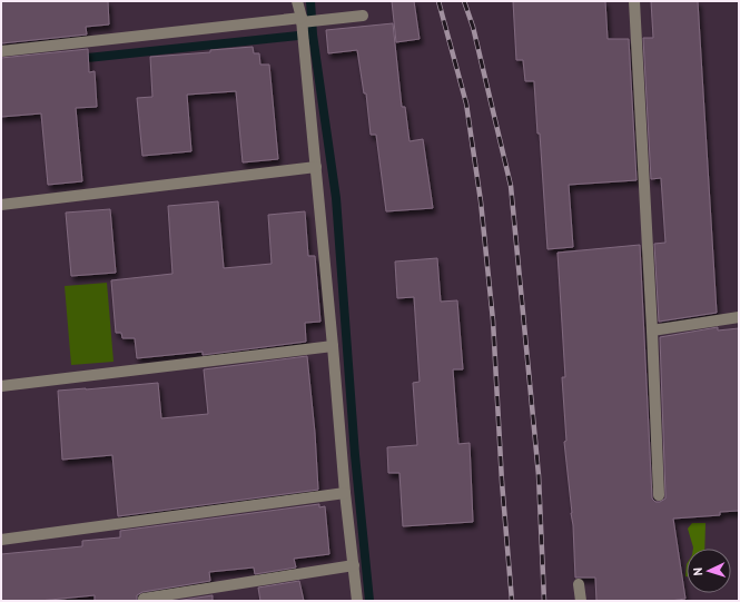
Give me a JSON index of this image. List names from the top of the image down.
{
  "north": "left"
}
